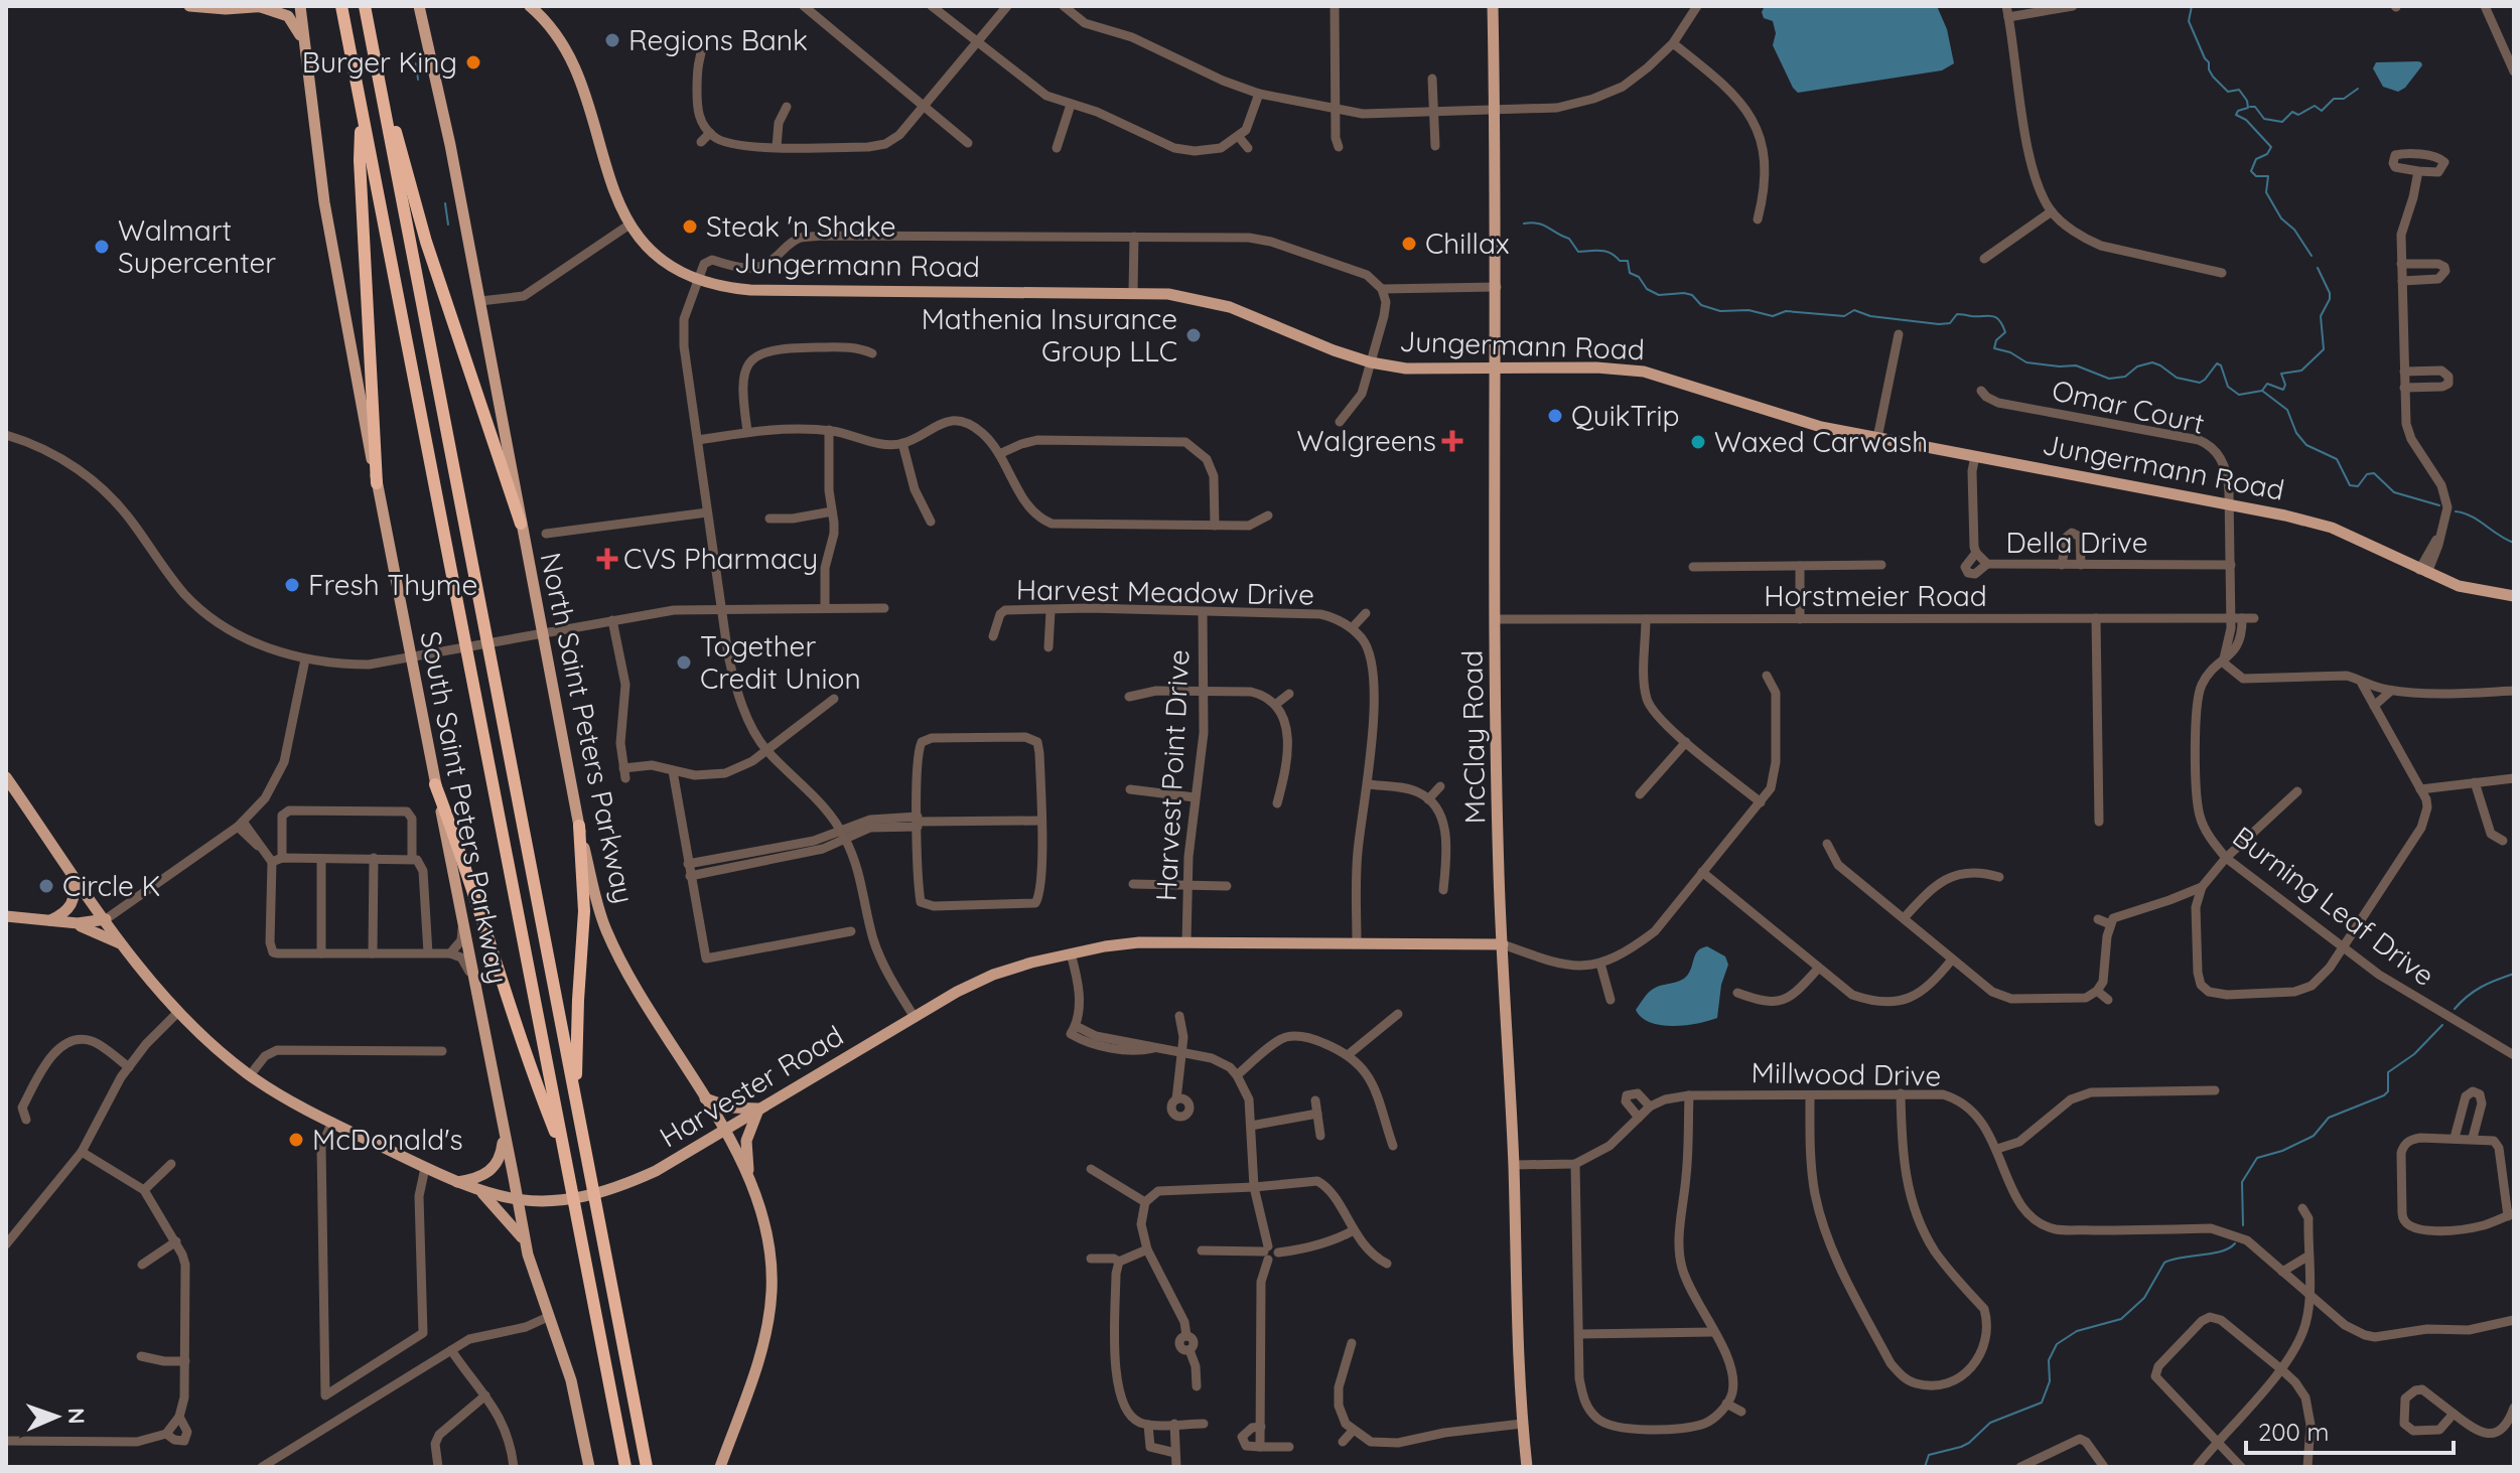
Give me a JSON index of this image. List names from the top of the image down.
{
  "streets": {
    "main road": [
      "Jungermann Road",
      "North Saint Peters Parkway",
      "McClay Road",
      "South Saint Peters Parkway",
      "Harvester Road"
    ],
    "street": [
      "Omar Court",
      "Della Drive",
      "Harvest Meadow Drive",
      "Horstmeier Road",
      "Harvest Point Drive",
      "Burning Leaf Drive",
      "Millwood Drive"
    ]
  },
  "crossings": [
    ["Jungermann Road", "Omar Court"],
    ["Jungermann Road", "Della Drive"],
    ["Jungermann Road", "McClay Road"],
    ["Jungermann Road", "Burning Leaf Drive"],
    ["Omar Court", "Burning Leaf Drive"],
    ["Della Drive", "Burning Leaf Drive"],
    ["Harvest Meadow Drive", "Harvest Point Drive"],
    ["Harvest Meadow Drive", "Harvester Road"],
    ["Horstmeier Road", "McClay Road"],
    ["Horstmeier Road", "Burning Leaf Drive"],
    ["North Saint Peters Parkway", "Harvester Road"],
    ["McClay Road", "Millwood Drive"],
    ["McClay Road", "Harvester Road"],
    ["Harvest Point Drive", "Harvester Road"],
    ["South Saint Peters Parkway", "Harvester Road"]
  ],
  "places": {
    "other": [
      "Regions Bank",
      "Burger King",
      "Steak 'n Shake",
      "Chillax",
      "Walmart Supercenter",
      "Mathenia Insurance Group LLC",
      "QuikTrip",
      "Waxed Carwash",
      "Fresh Thyme",
      "Together Credit Union",
      "Circle K",
      "McDonald's"
    ],
    "health": ["Walgreens", "CVS Pharmacy"]
  },
  "scale_bar": "200 m",
  "north": "right"
}
